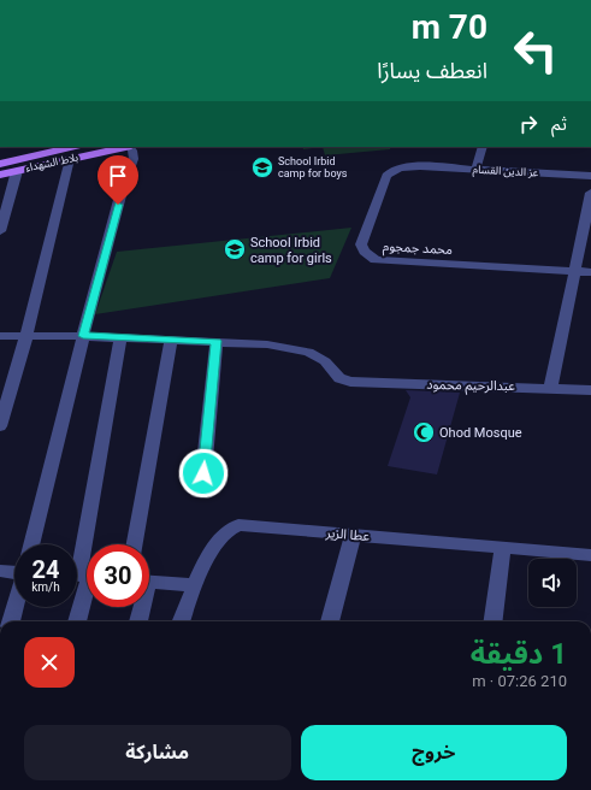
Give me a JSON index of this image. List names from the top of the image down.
{
  "streets": {
    "main road": ["بلاط الشهداء"],
    "street": [
      "عز الدين القسام",
      "محمد جمجوم",
      "عبدالرحيم محمود",
      "عطا الزير"
    ]
  },
  "crossings": [
    ["عز الدين القسام", "محمد جمجوم"]
  ],
  "places": {
    "school or university": ["School Irbid camp for boys", "School Irbid camp for girls"],
    "mosque": ["Ohod Mosque"]
  },
  "page": {
    "turn": ["70 m", "انعطف يسارًا"],
    "then": "ثم",
    "speed": "24 km/h",
    "limit": "30",
    "heading": ["1 دقيقة", "210 m · 07:26"],
    "buttons": ["خروج", "مشاركة"]
  }
}
